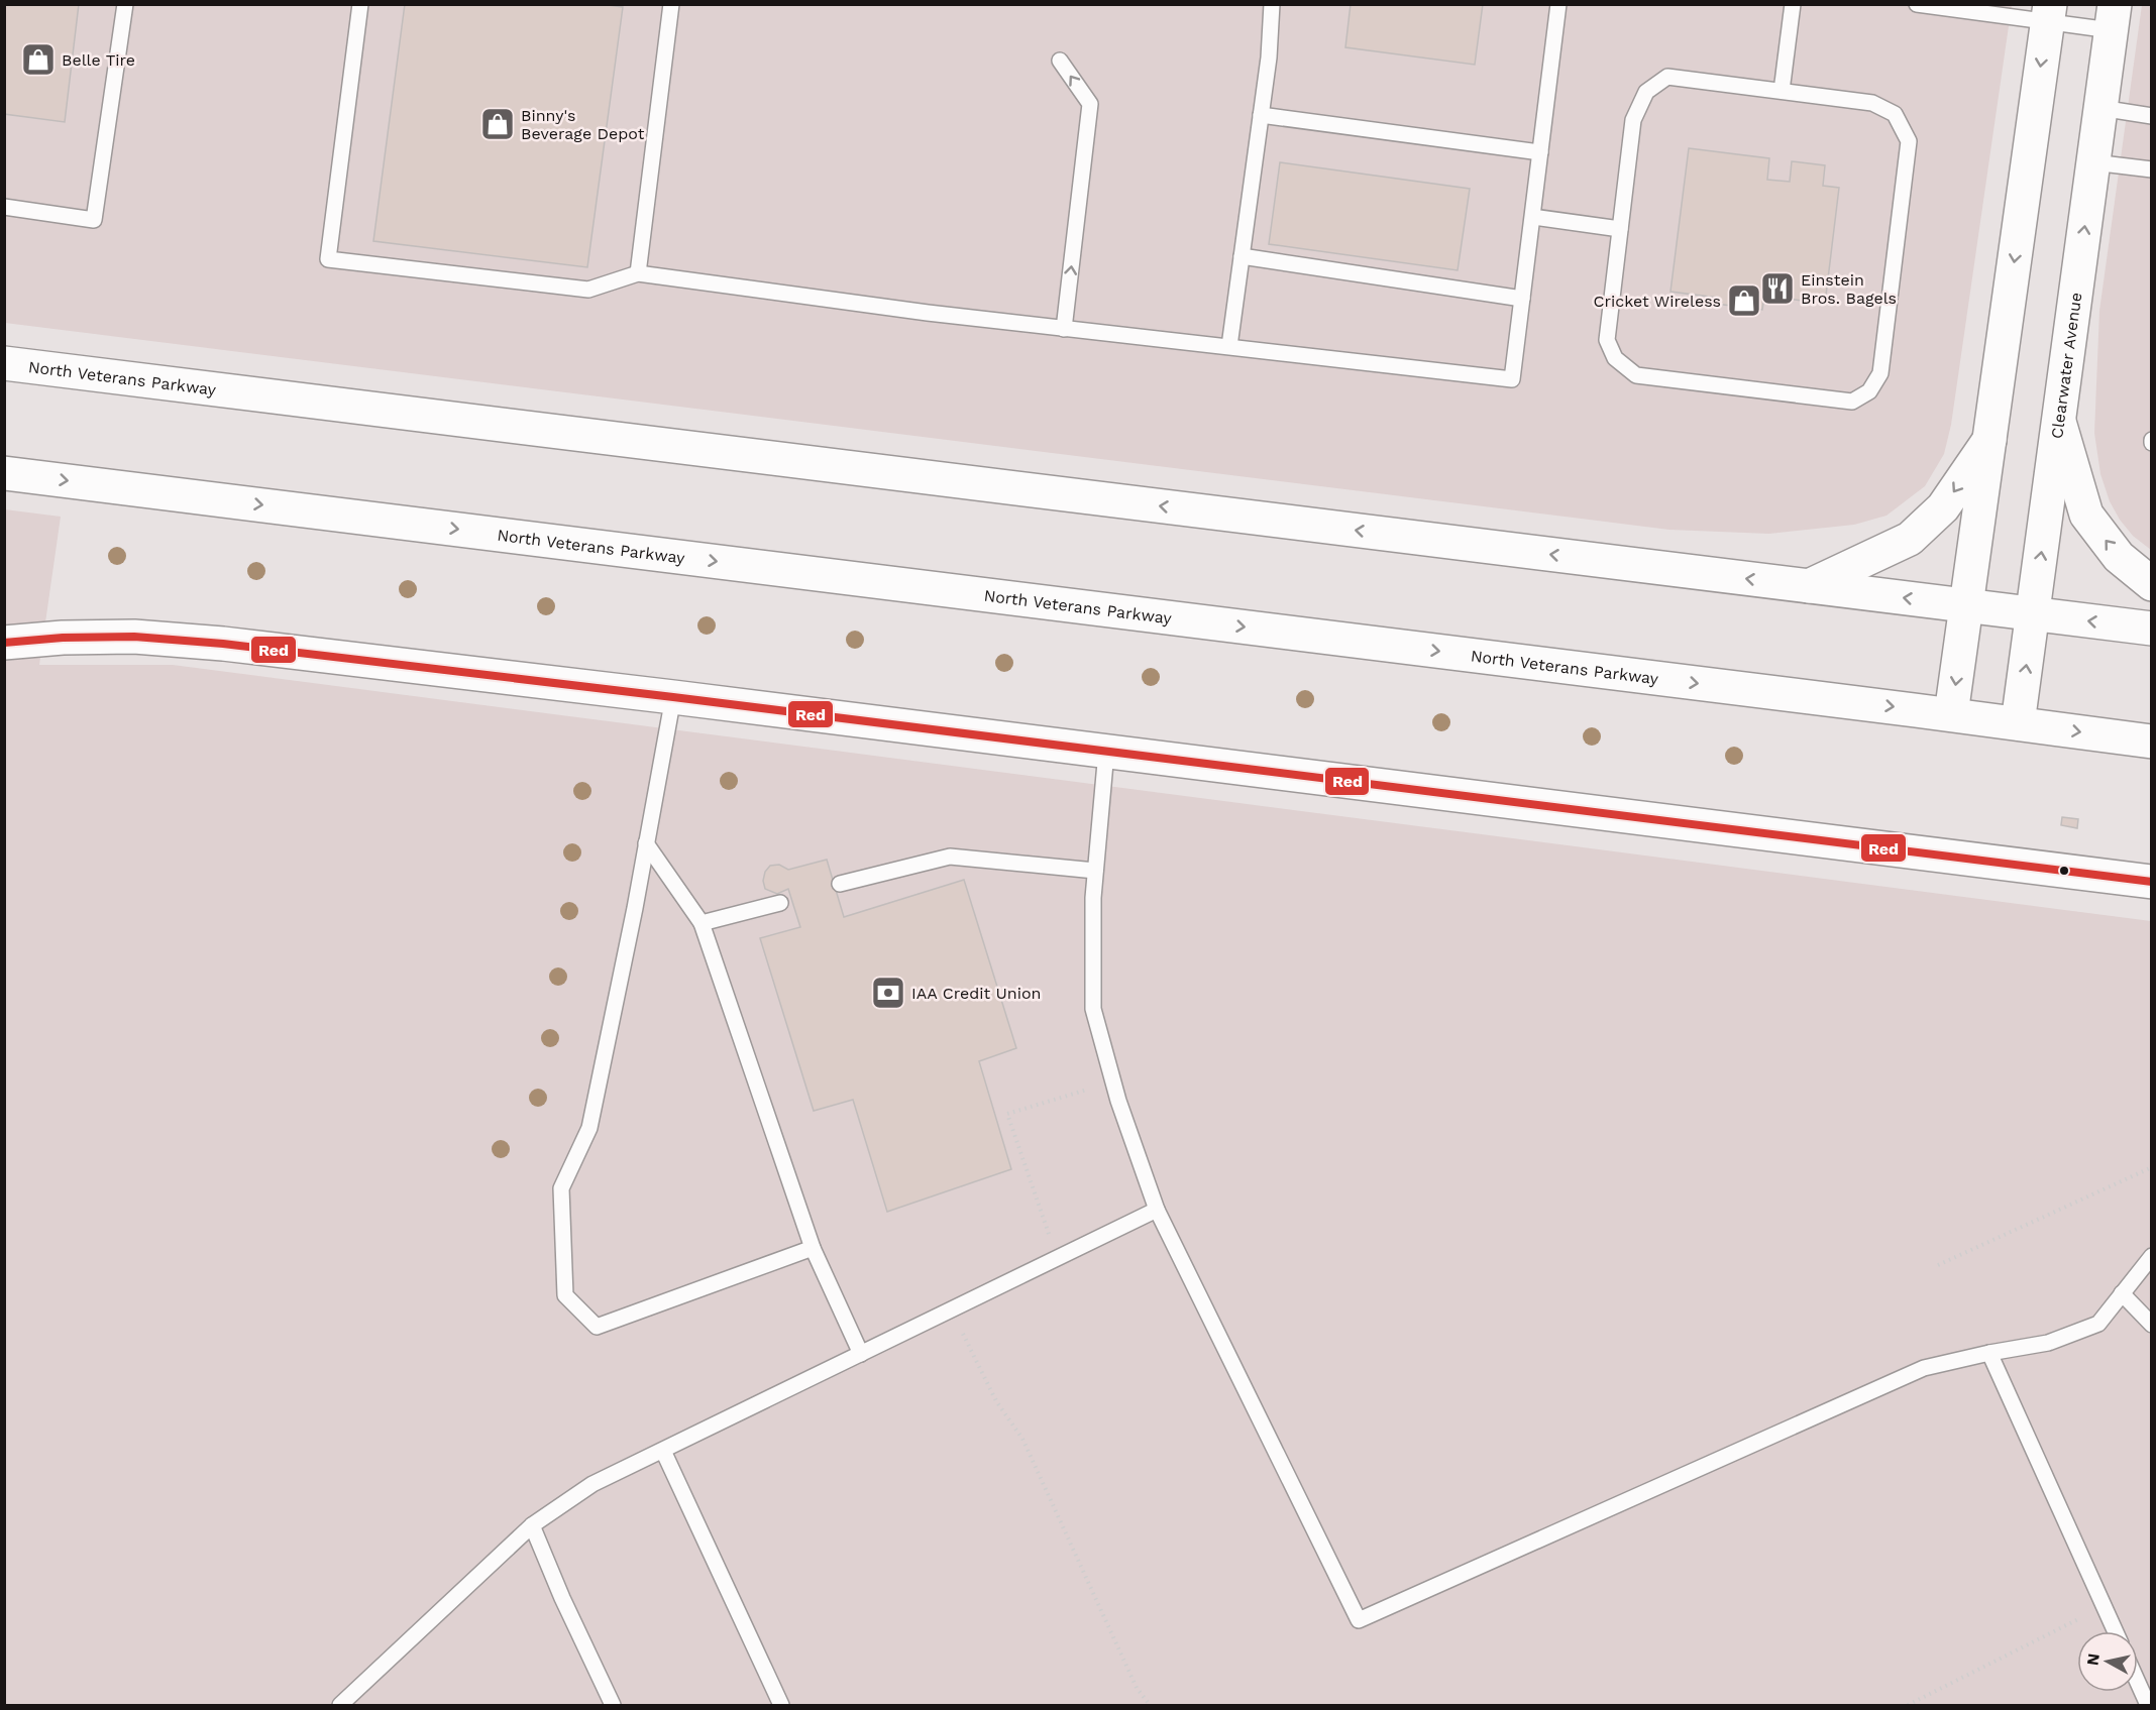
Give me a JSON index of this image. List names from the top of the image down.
{
  "streets": {
    "main road": ["Clearwater Avenue", "North Veterans Parkway"]
  },
  "crossings": [
    ["Clearwater Avenue", "North Veterans Parkway"]
  ],
  "places": {
    "shop": ["Belle Tire", "Binny's Beverage Depot", "Cricket Wireless"],
    "restaurant": ["Einstein Bros. Bagels"],
    "bank": ["IAA Credit Union"]
  },
  "lines": ["transit line Red"],
  "north": "left"
}
